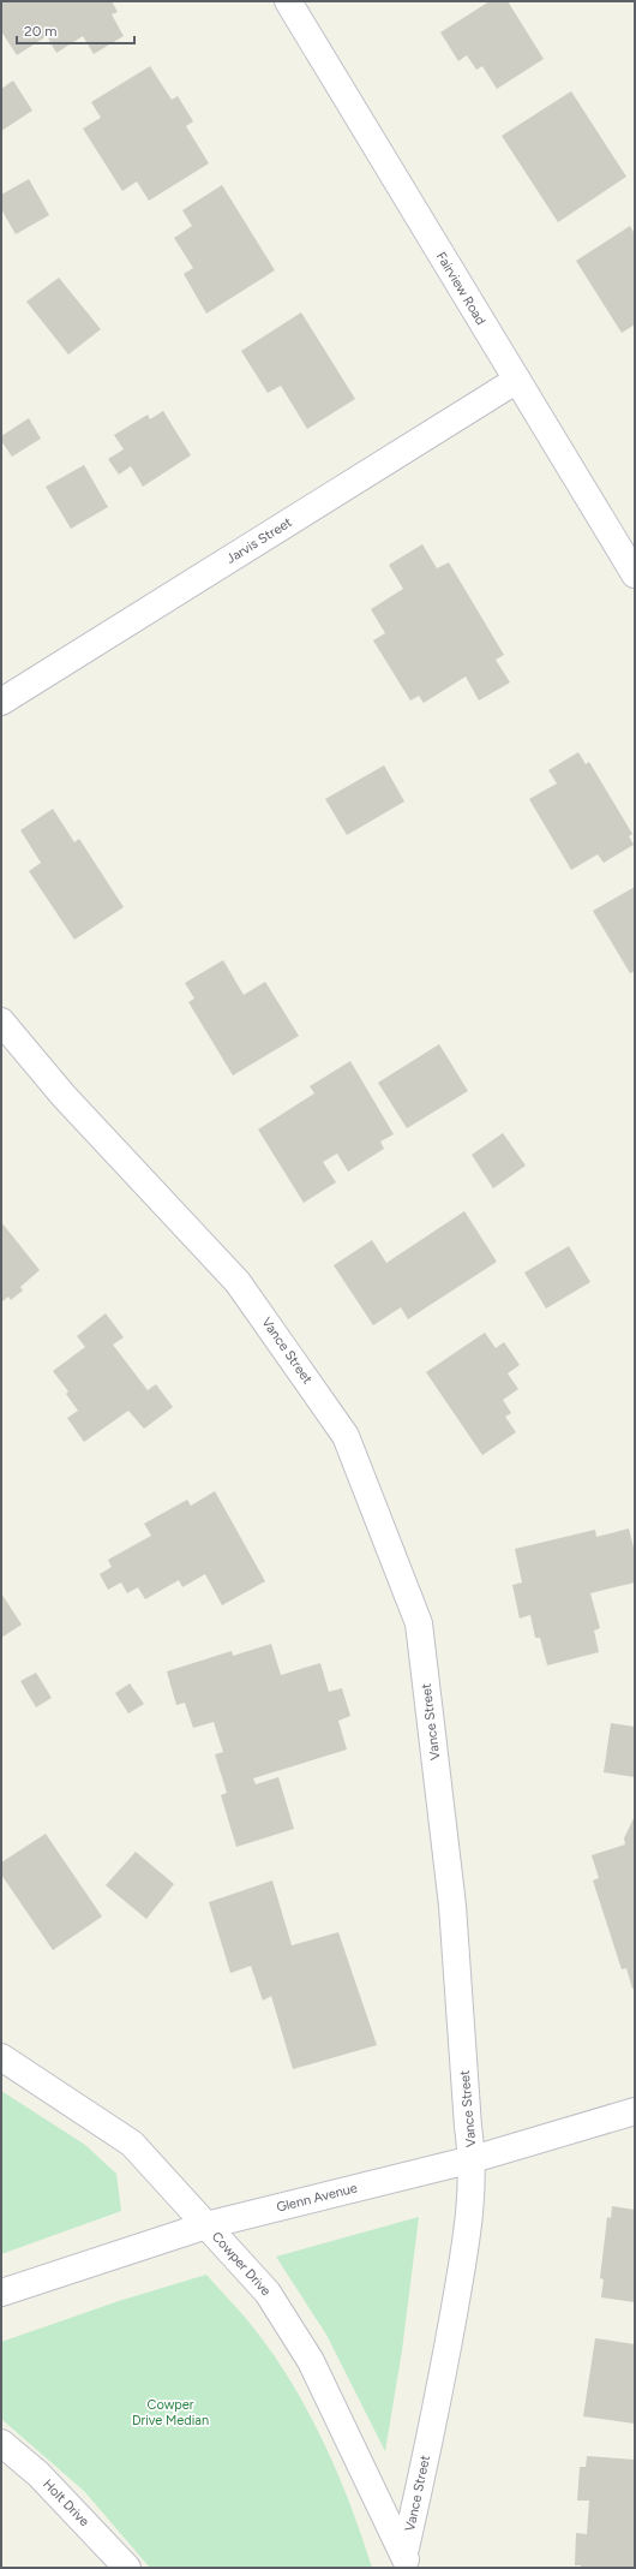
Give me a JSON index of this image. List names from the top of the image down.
{
  "streets": {
    "street": [
      "Fairview Road",
      "Jarvis Street",
      "Vance Street",
      "Glenn Avenue",
      "Cowper Drive",
      "Holt Drive"
    ]
  },
  "crossings": [
    ["Fairview Road", "Jarvis Street"],
    ["Vance Street", "Glenn Avenue"],
    ["Vance Street", "Cowper Drive"],
    ["Glenn Avenue", "Cowper Drive"]
  ],
  "parks": ["Cowper Drive Median"],
  "scale_bar": "20 m"
}
